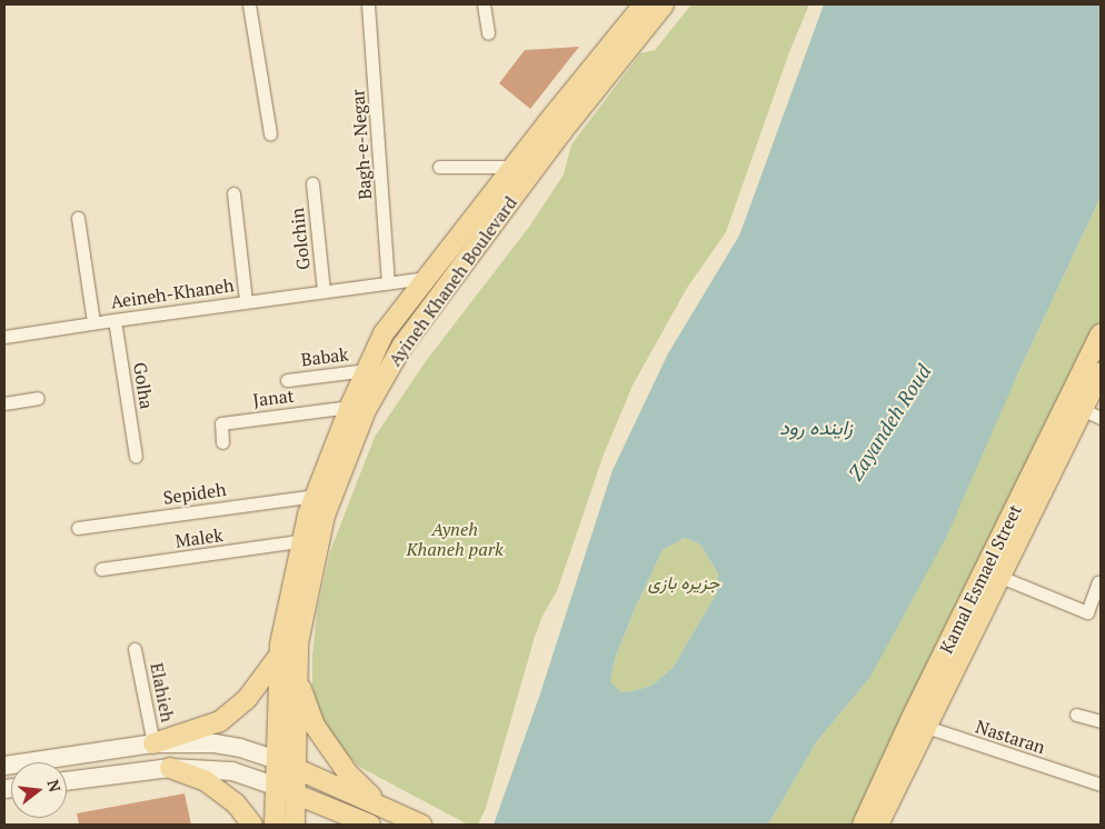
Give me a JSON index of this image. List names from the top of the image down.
{
  "streets": {
    "main road": ["Ayineh Khaneh Boulevard", "Kamal Esmael Street"],
    "street": [
      "Bagh-e-Negar",
      "Golchin",
      "Aeineh-Khaneh",
      "Babak",
      "Golha",
      "Janat",
      "Sepideh",
      "Malek",
      "Elahieh",
      "Nastaran"
    ]
  },
  "crossings": [
    ["Bagh-e-Negar", "Aeineh-Khaneh"],
    ["Golchin", "Aeineh-Khaneh"],
    ["Ayineh Khaneh Boulevard", "Aeineh-Khaneh"],
    ["Ayineh Khaneh Boulevard", "Babak"],
    ["Ayineh Khaneh Boulevard", "Janat"],
    ["Ayineh Khaneh Boulevard", "Sepideh"],
    ["Ayineh Khaneh Boulevard", "Malek"],
    ["Aeineh-Khaneh", "Golha"],
    ["Kamal Esmael Street", "Nastaran"]
  ],
  "water": ["Zayandeh Roud", "زاینده رود"],
  "parks": ["Ayneh Khaneh park", "جزیره بازی"],
  "north": "right"
}
